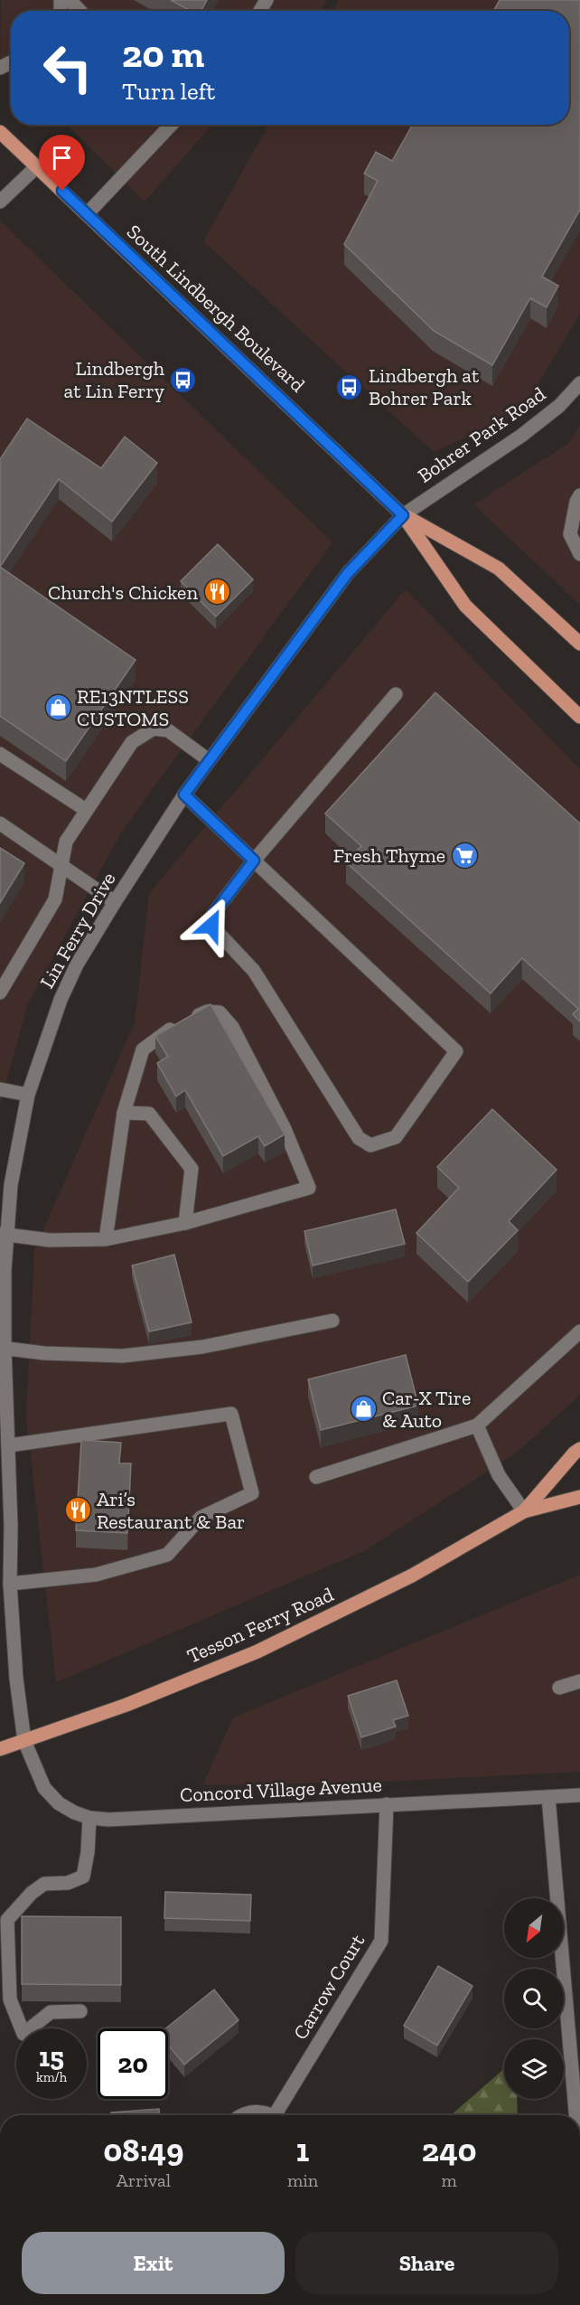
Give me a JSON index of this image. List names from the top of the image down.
{
  "streets": {
    "main road": ["South Lindbergh Boulevard", "Tesson Ferry Road"],
    "street": [
      "Bohrer Park Road",
      "Lin Ferry Drive",
      "Concord Village Avenue",
      "Carrow Court"
    ]
  },
  "crossings": [
    ["South Lindbergh Boulevard", "Bohrer Park Road"],
    ["South Lindbergh Boulevard", "Lin Ferry Drive"],
    ["Bohrer Park Road", "Lin Ferry Drive"],
    ["Lin Ferry Drive", "Tesson Ferry Road"],
    ["Lin Ferry Drive", "Concord Village Avenue"],
    ["Tesson Ferry Road", "Concord Village Avenue"],
    ["Concord Village Avenue", "Carrow Court"]
  ],
  "places": {
    "bus stop": ["Lindbergh at Lin Ferry", "Lindbergh at Bohrer Park"],
    "restaurant": ["Church's Chicken", "Ari’s Restaurant & Bar"],
    "shop": ["RE13NTLESS CUSTOMS", "Car-X Tire & Auto"],
    "supermarket": ["Fresh Thyme"]
  },
  "north": "bottom left",
  "page": {
    "turn": ["20 m", "Turn left"],
    "speed": "15 km/h",
    "limit": "20",
    "eta": [
      "08:49",
      "Arrival",
      "1",
      "min",
      "240",
      "m"
    ],
    "buttons": ["Exit", "Share"]
  }
}
